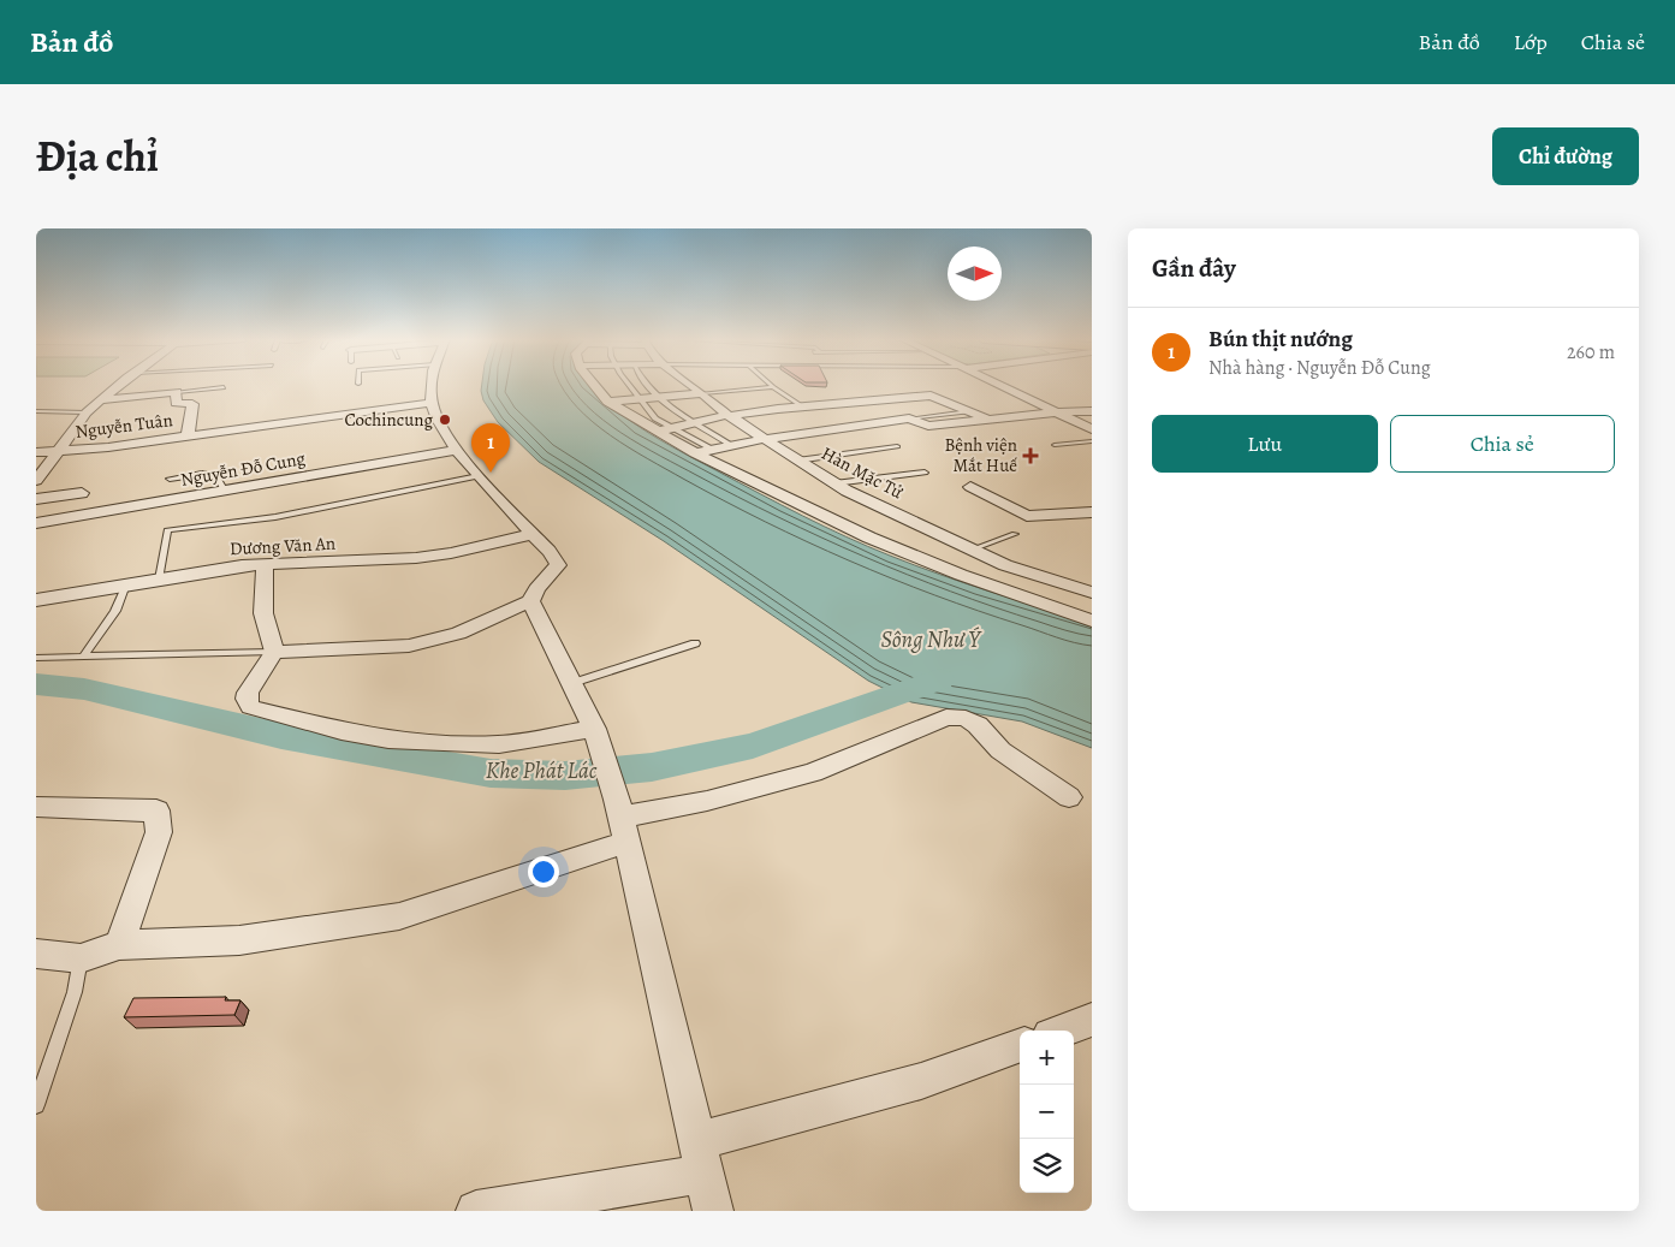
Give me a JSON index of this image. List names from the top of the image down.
{
  "streets": {
    "street": [
      "Nguyễn Tuân",
      "Nguyễn Đỗ Cung",
      "Hàn Mặc Tử",
      "Dương Văn An"
    ]
  },
  "water": ["Sông Như Ý", "Khe Phát Lác"],
  "places": {
    "other": ["Cochincung"],
    "health": ["Bệnh viện Mắt Huế"]
  },
  "north": "right",
  "page": {
    "header": "Bản đồ",
    "nav": ["Bản đồ", "Lớp", "Chia sẻ"],
    "title": "Địa chỉ",
    "buttons": [
      "Chỉ đường",
      ["Lưu", "Chia sẻ"]
    ],
    "heading": "Gần đây",
    "list": [
      {
        "mark": "1",
        "name": "Bún thịt nướng",
        "note": "Nhà hàng · Nguyễn Đỗ Cung",
        "value": "260 m"
      }
    ],
    "pins": "1",
    "map_buttons": ["+", "−"]
  }
}
